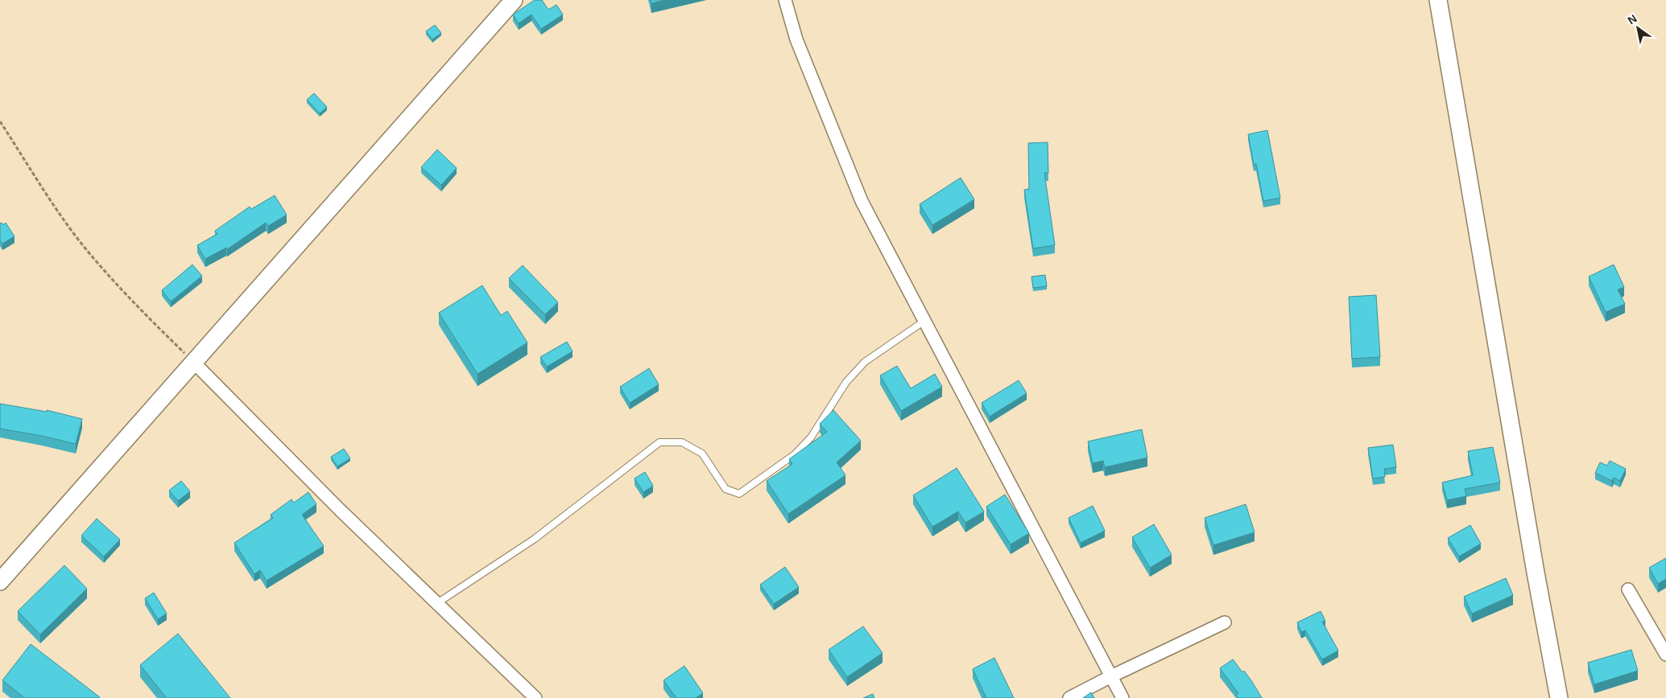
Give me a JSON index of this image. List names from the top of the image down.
{
  "north": "top left"
}
